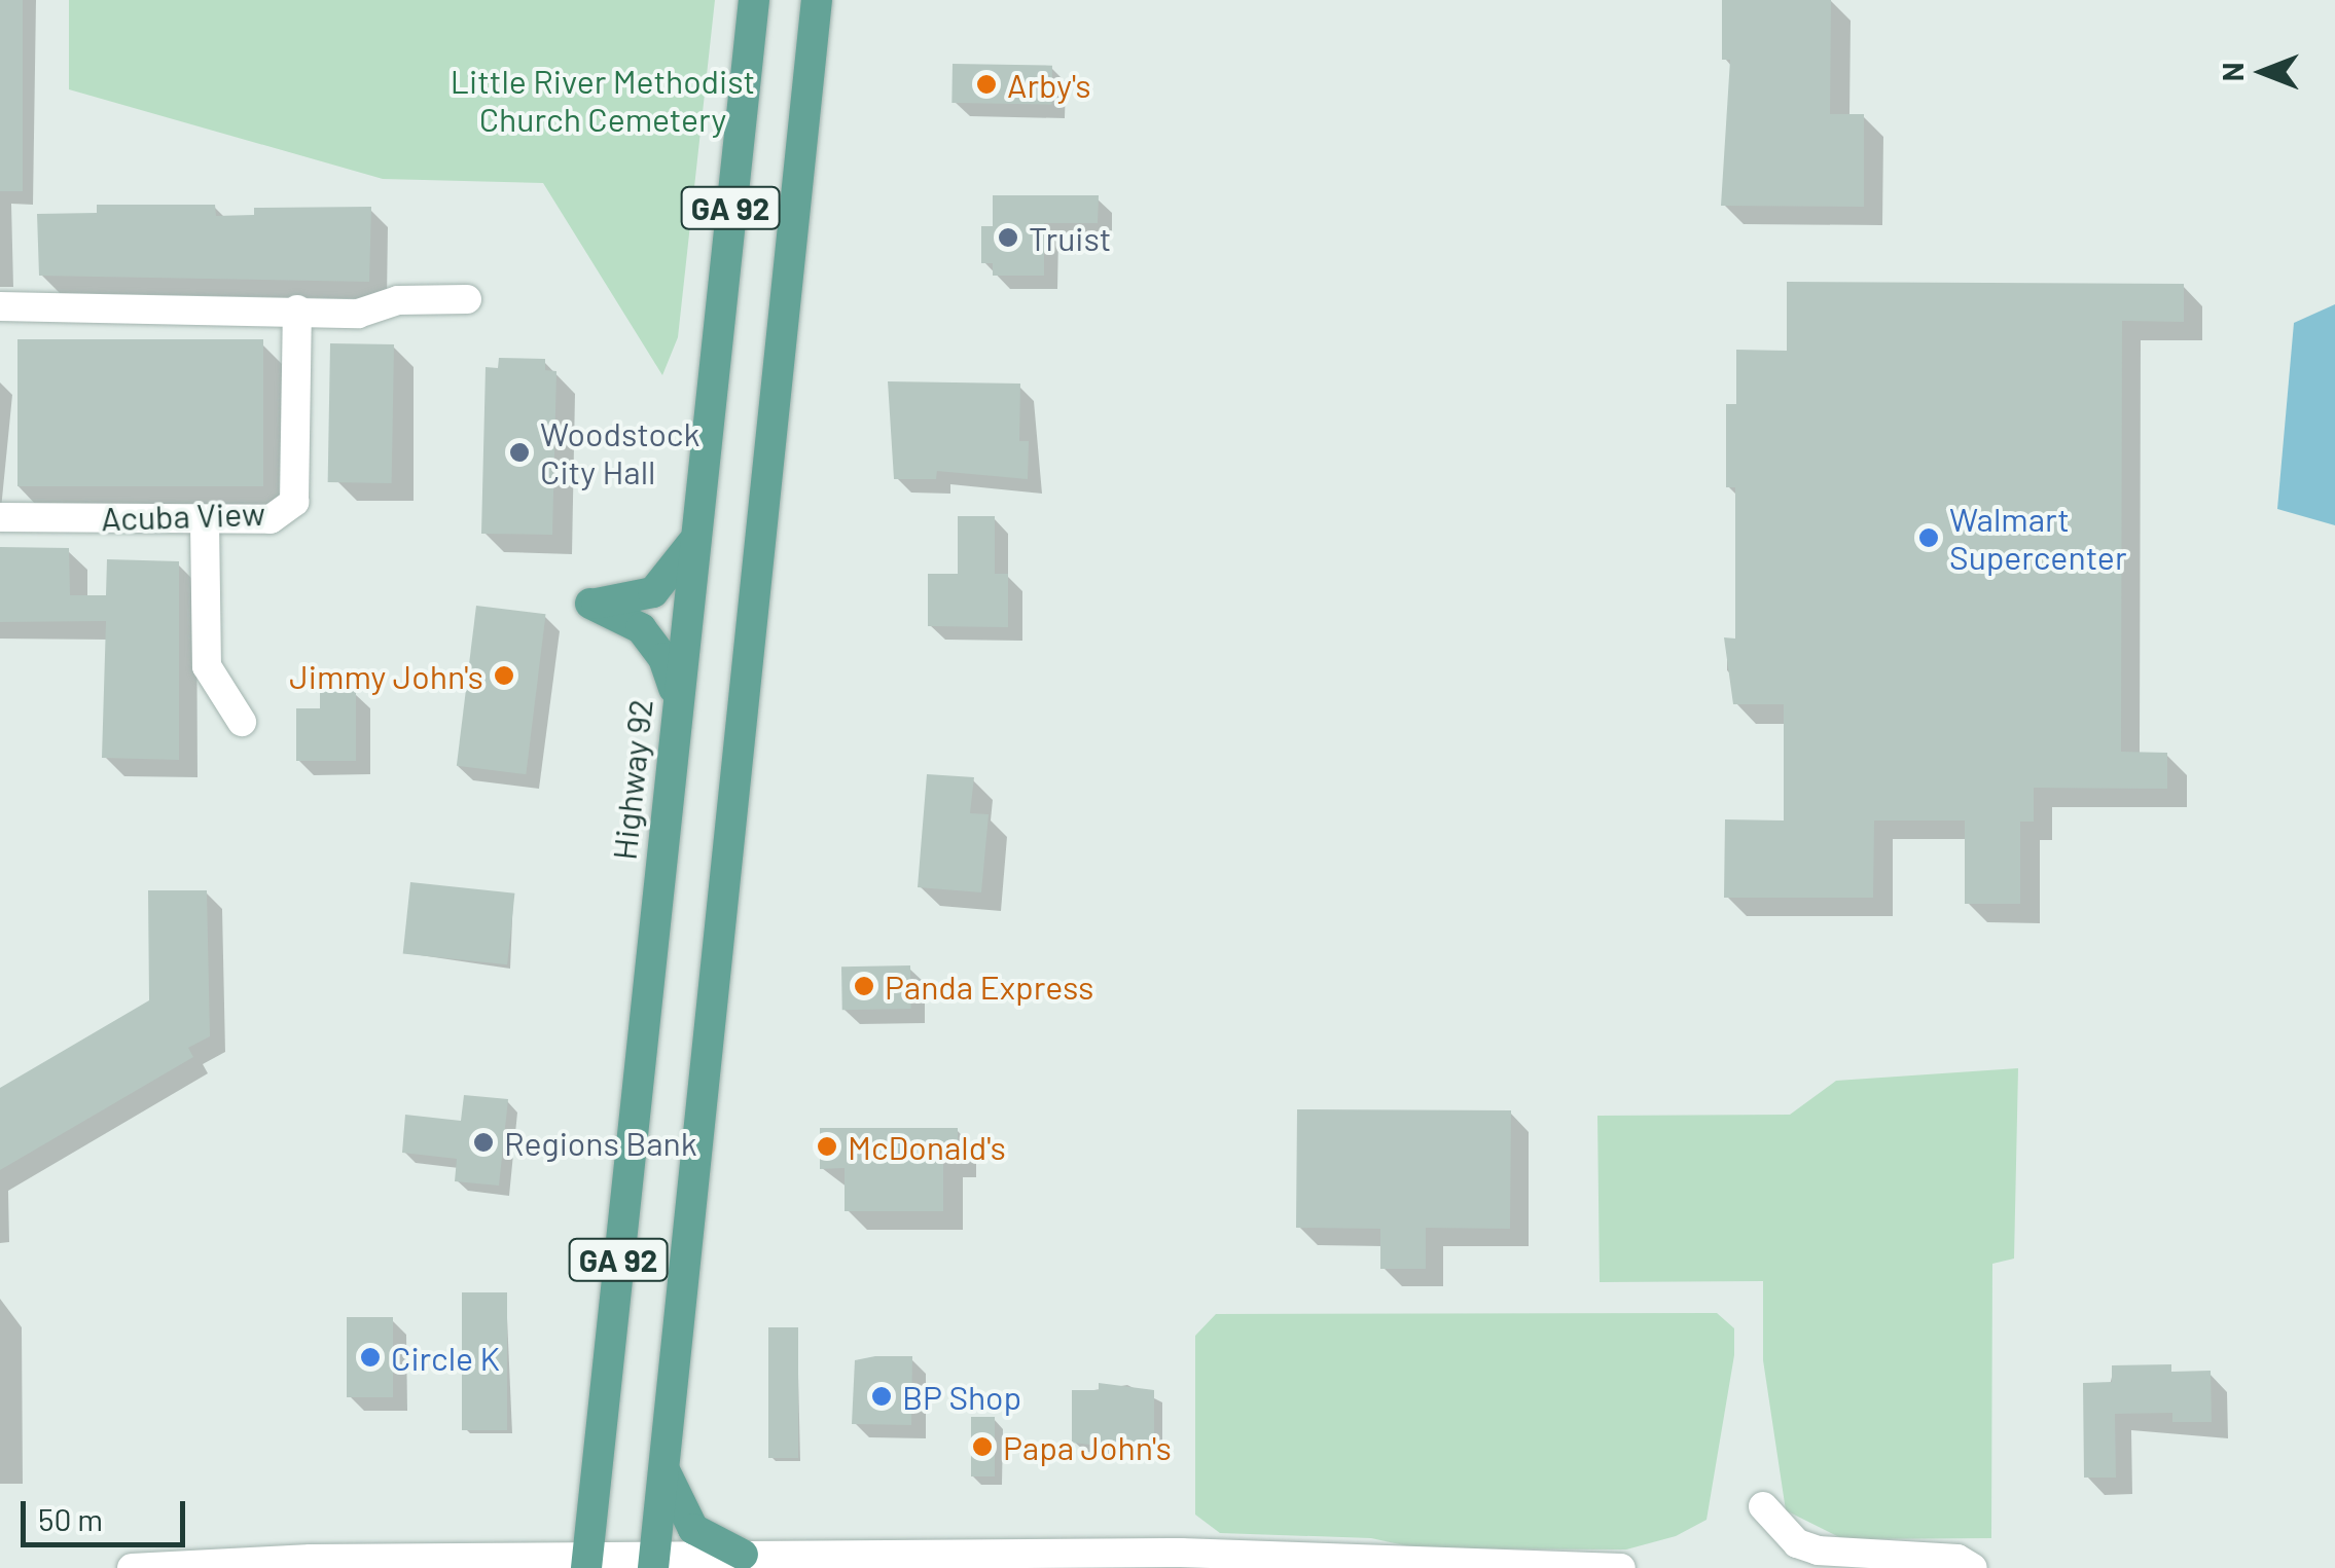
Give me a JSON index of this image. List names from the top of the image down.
{
  "streets": {
    "main road": ["GA 92", "Highway 92"],
    "street": ["Acuba View"]
  },
  "parks": ["Little River Methodist Church Cemetery"],
  "places": [
    "Arby's",
    "Truist",
    "Woodstock City Hall",
    "Walmart Supercenter",
    "Jimmy John's",
    "Panda Express",
    "Regions Bank",
    "McDonald's",
    "Circle K",
    "BP Shop",
    "Papa John's"
  ],
  "scale_bar": "50 m",
  "north": "left"
}
